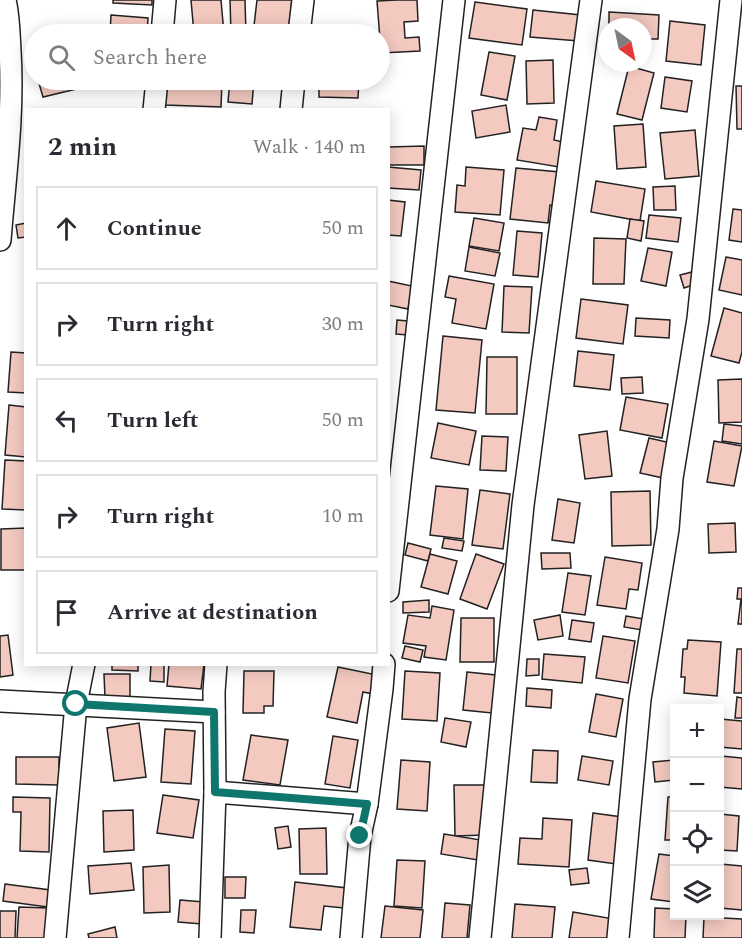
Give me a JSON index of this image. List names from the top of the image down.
{
  "north": "bottom right",
  "page": {
    "search": "Search here",
    "heading": ["2 min", "Walk · 140 m"],
    "list": [
      ["Continue", "50 m"],
      ["Turn right", "30 m"],
      ["Turn left", "50 m"],
      ["Turn right", "10 m"],
      "Arrive at destination"
    ],
    "map_buttons": ["+", "−"]
  }
}
